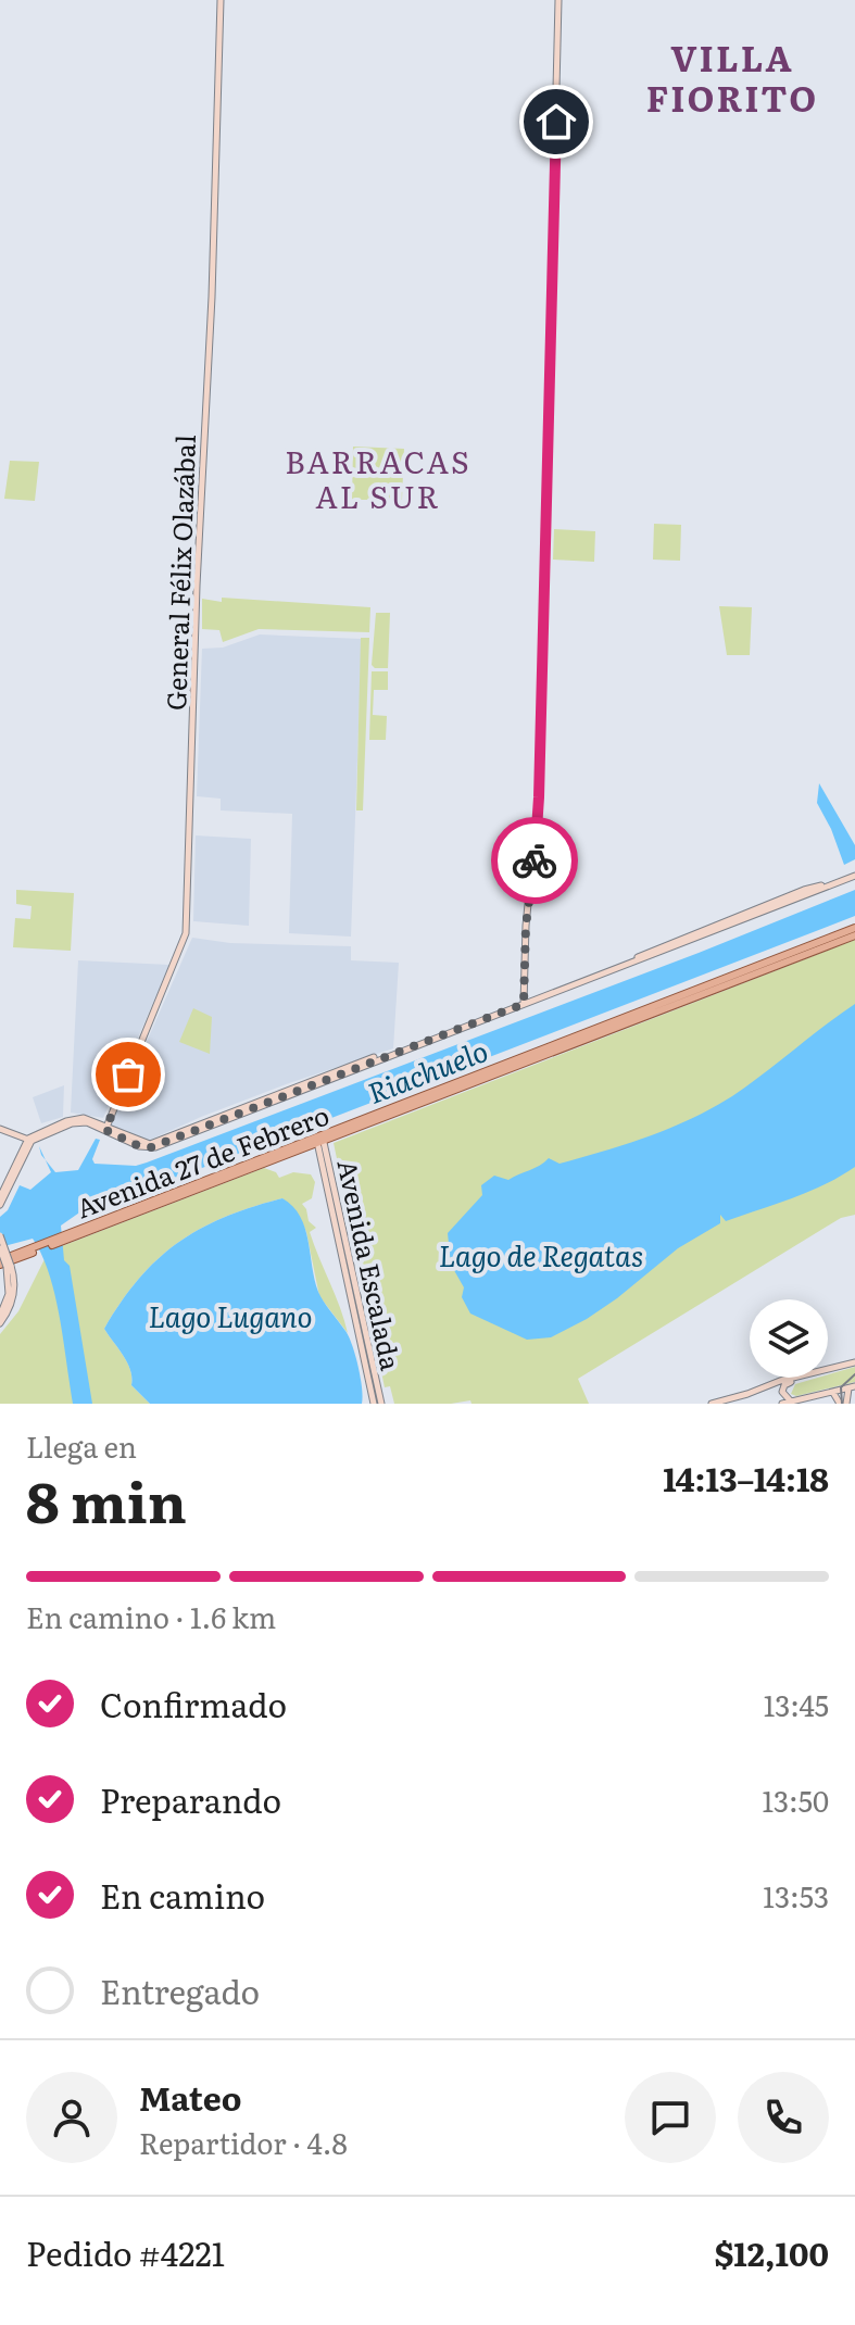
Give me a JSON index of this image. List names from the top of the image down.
{
  "streets": {
    "main road": ["Avenida 27 de Febrero"],
    "street": ["General Félix Olazábal", "Avenida Escalada"]
  },
  "crossings": [
    ["Avenida 27 de Febrero", "Avenida Escalada"]
  ],
  "districts": ["VILLA FIORITO", "BARRACAS AL SUR"],
  "water": ["Riachuelo", "Lago de Regatas", "Lago Lugano"],
  "page": {
    "heading": ["8 min", "Llega en", "14:13–14:18"],
    "panel": [
      "Mateo",
      "Repartidor · 4.8",
      "Pedido #4221",
      "$12,100"
    ],
    "bar": "En camino · 1.6 km",
    "list": [
      ["Confirmado", "13:45"],
      ["Preparando", "13:50"],
      ["En camino", "13:53"],
      "Entregado"
    ]
  }
}
